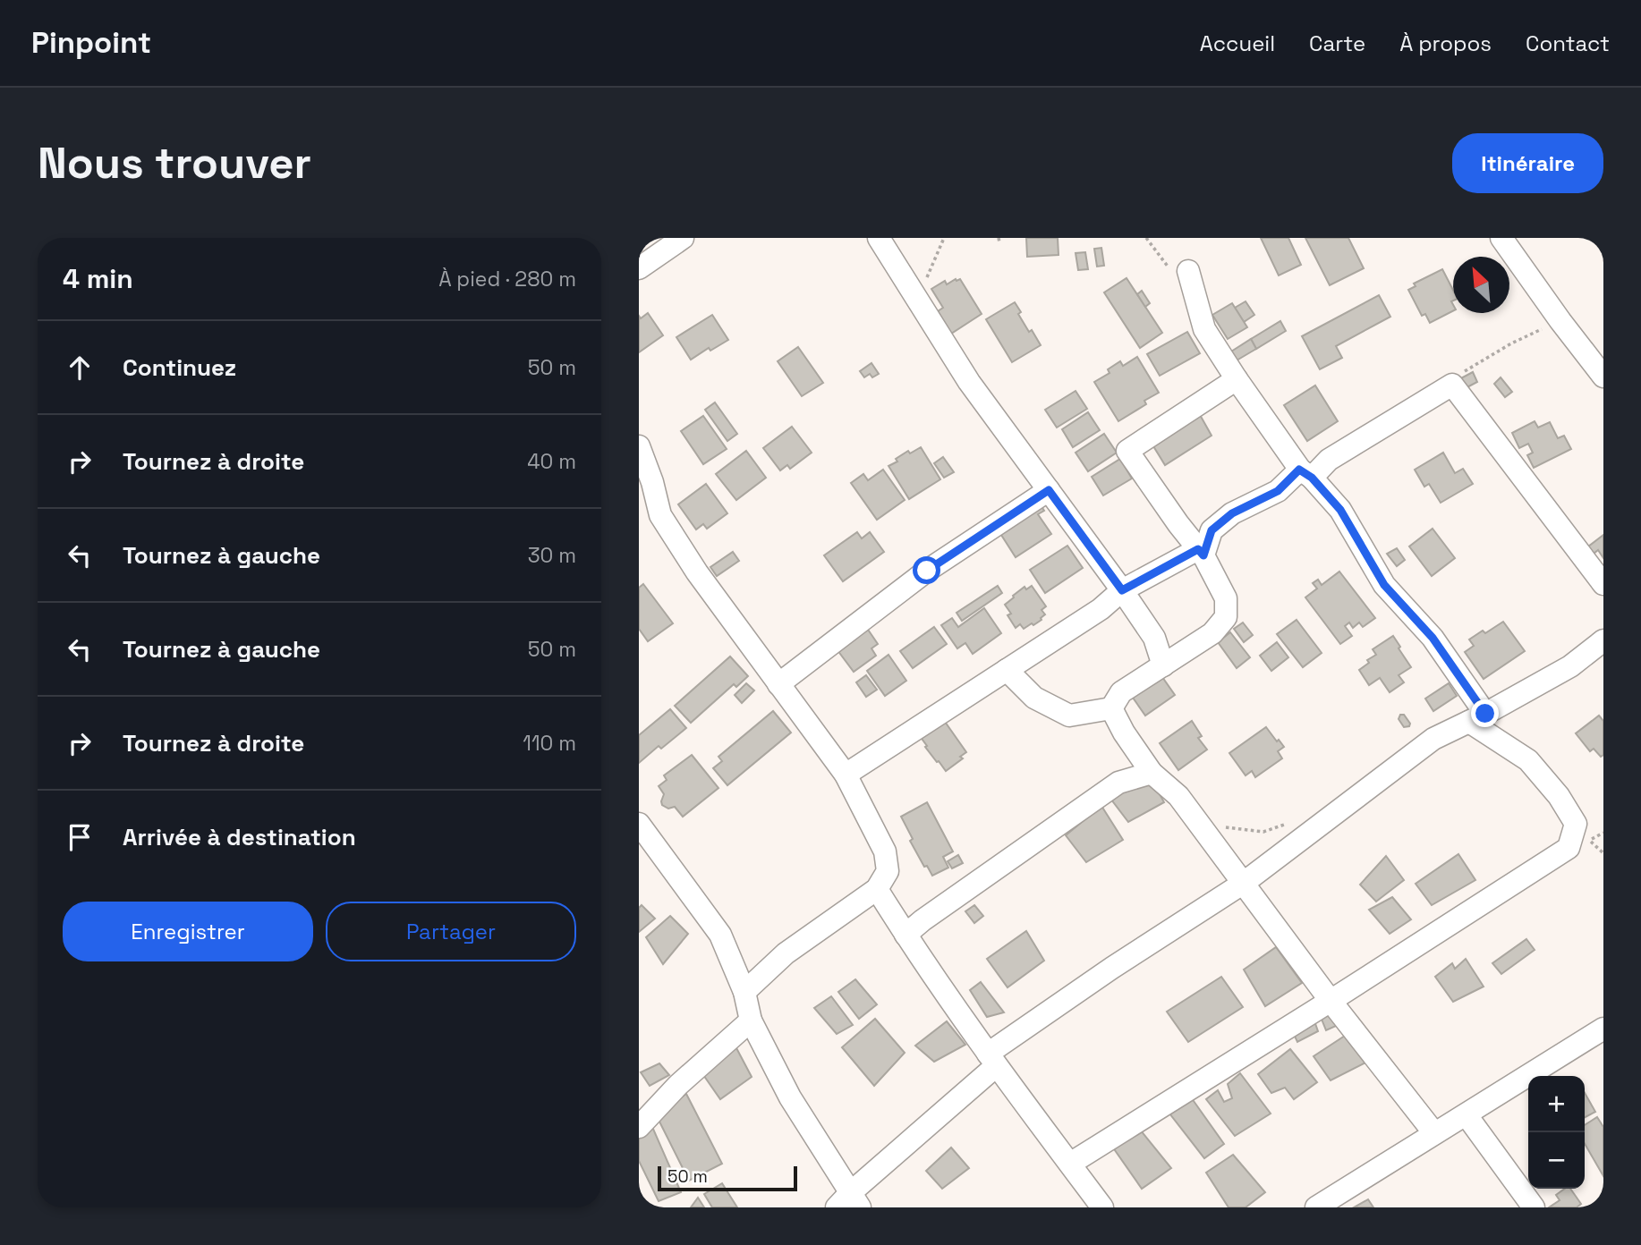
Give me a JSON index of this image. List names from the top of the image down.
{
  "scale_bar": "50 m",
  "north": "top left",
  "page": {
    "header": "Pinpoint",
    "nav": [
      "Accueil",
      "Carte",
      "À propos",
      "Contact"
    ],
    "buttons": [
      "Itinéraire",
      ["Enregistrer", "Partager"]
    ],
    "title": "Nous trouver",
    "heading": ["4 min", "À pied · 280 m"],
    "list": [
      ["Continuez", "50 m"],
      ["Tournez à droite", "40 m"],
      ["Tournez à gauche", "30 m"],
      ["Tournez à gauche", "50 m"],
      ["Tournez à droite", "110 m"],
      "Arrivée à destination"
    ],
    "map_buttons": ["+", "−"],
    "scale": "50 m"
  }
}
